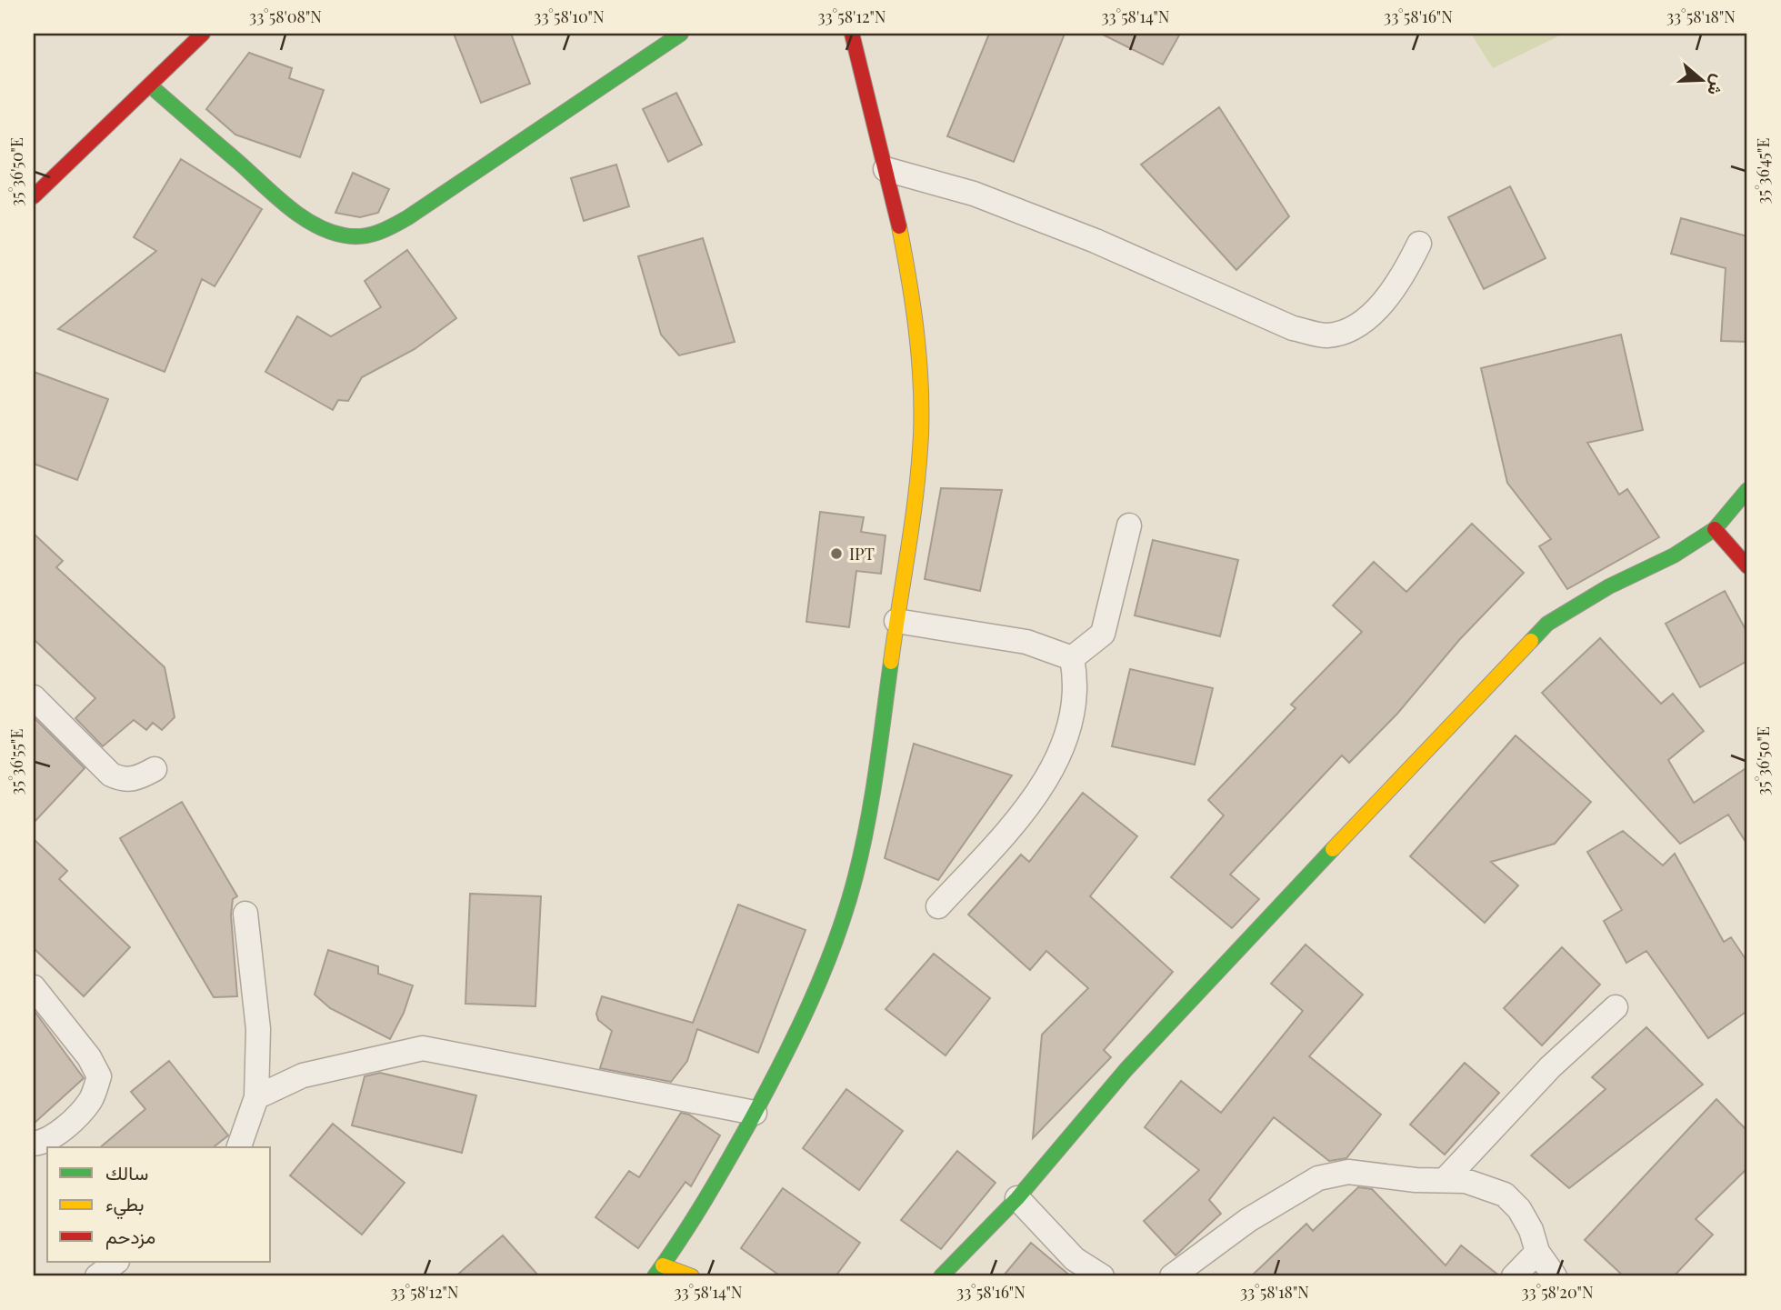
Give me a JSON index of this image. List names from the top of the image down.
{
  "places": ["IPT"],
  "legend": ["سالك", "بطيء", "مزدحم"],
  "north": "right",
  "coordinates": [
    "33°58'08\"N",
    "33°58'10\"N",
    "33°58'12\"N",
    "33°58'14\"N",
    "33°58'16\"N",
    "33°58'18\"N",
    "35°36'45\"E",
    "35°36'50\"E",
    "35°36'55\"E",
    "33°58'20\"N"
  ]
}
